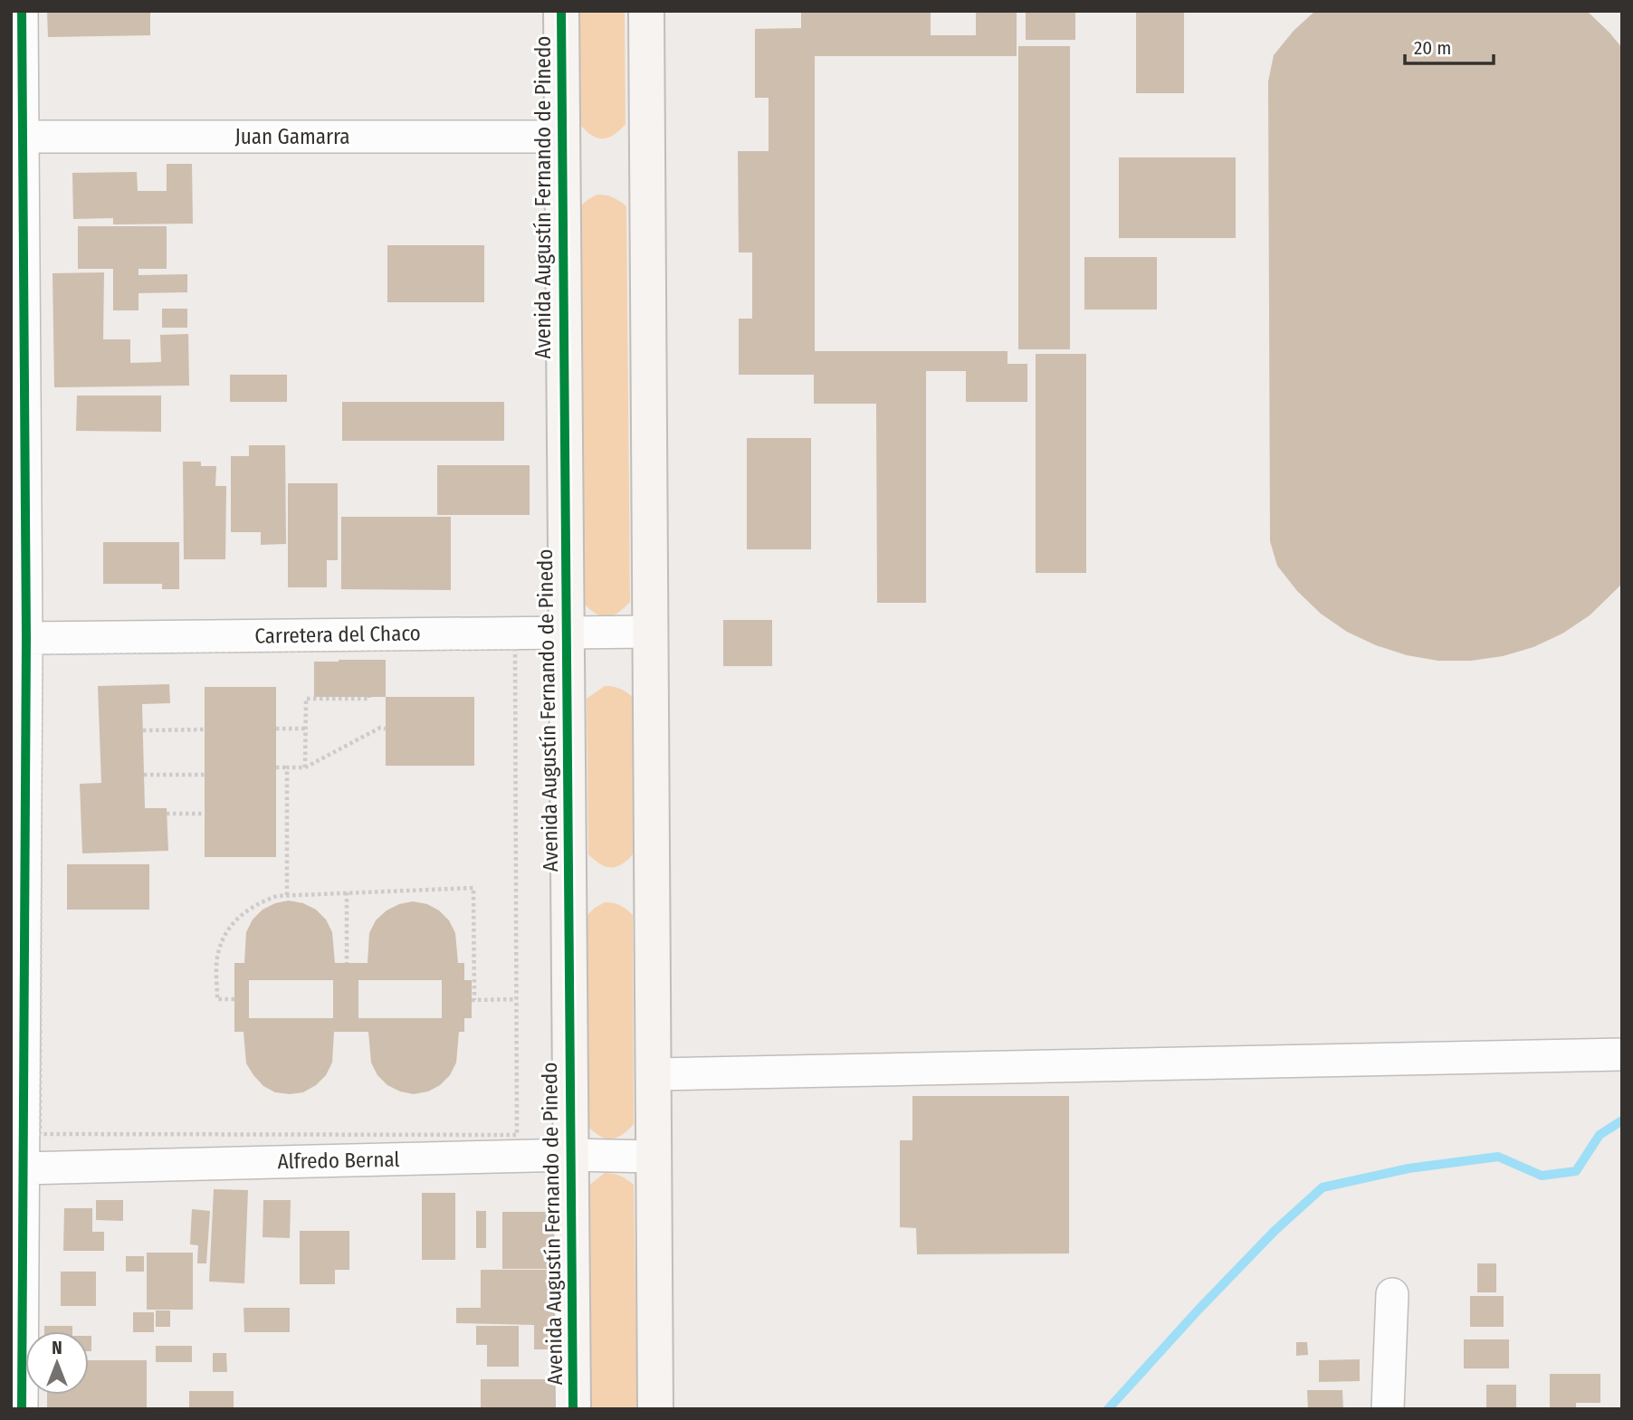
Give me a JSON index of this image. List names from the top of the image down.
{
  "streets": {
    "street": [
      "Juan Gamarra",
      "Avenida Augustín Fernando de Pinedo",
      "Carretera del Chaco",
      "Alfredo Bernal"
    ]
  },
  "crossings": [
    ["Juan Gamarra", "Avenida Augustín Fernando de Pinedo"],
    ["Avenida Augustín Fernando de Pinedo", "Carretera del Chaco"],
    ["Avenida Augustín Fernando de Pinedo", "Alfredo Bernal"]
  ],
  "scale_bar": "20 m",
  "north": "top"
}
